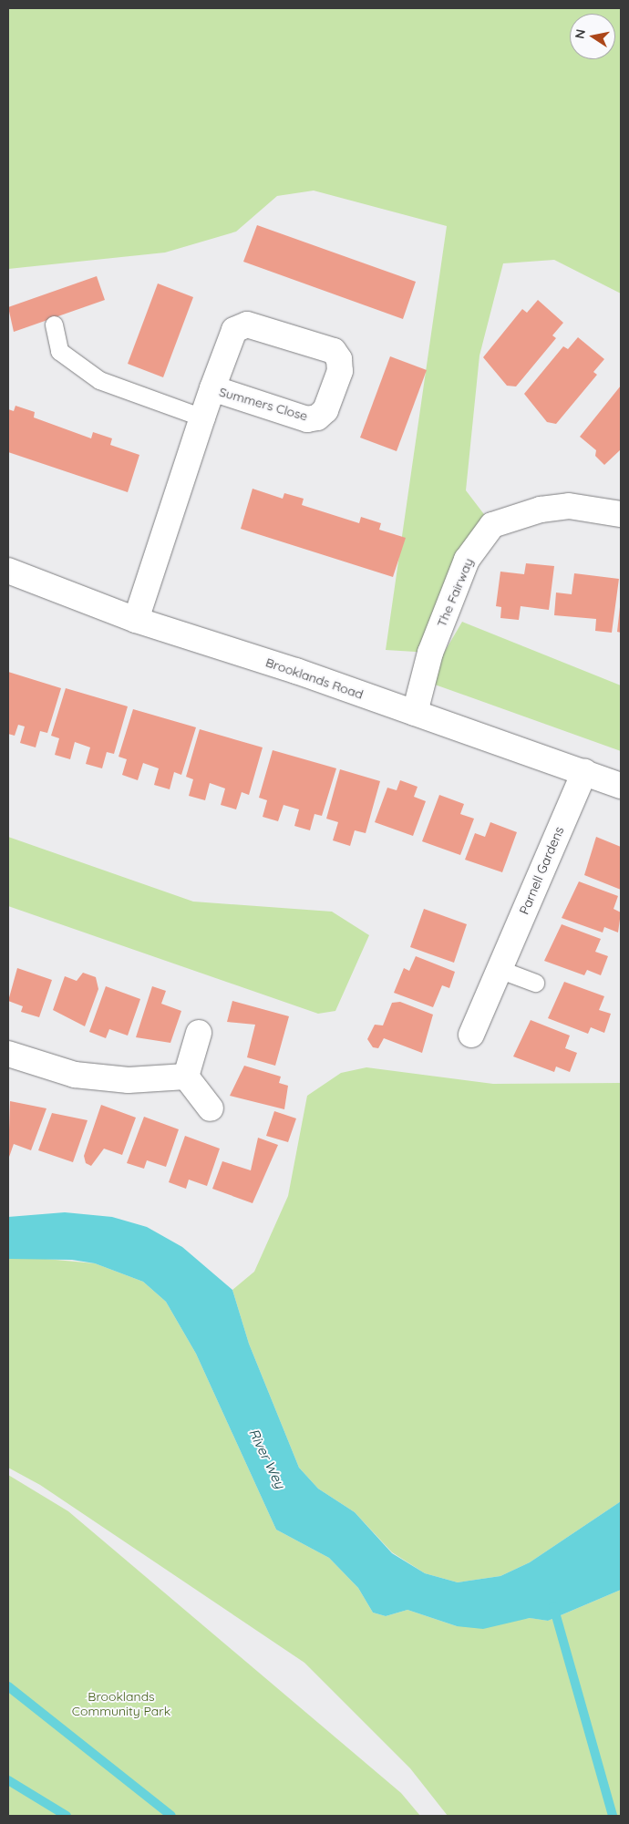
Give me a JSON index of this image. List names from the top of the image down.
{
  "streets": {
    "street": [
      "Summers Close",
      "The Fairway",
      "Brooklands Road",
      "Parnell Gardens"
    ]
  },
  "crossings": [
    ["Summers Close", "Brooklands Road"],
    ["The Fairway", "Brooklands Road"],
    ["Brooklands Road", "Parnell Gardens"]
  ],
  "water": ["River Wey"],
  "parks": ["Brooklands Community Park"],
  "north": "left"
}
